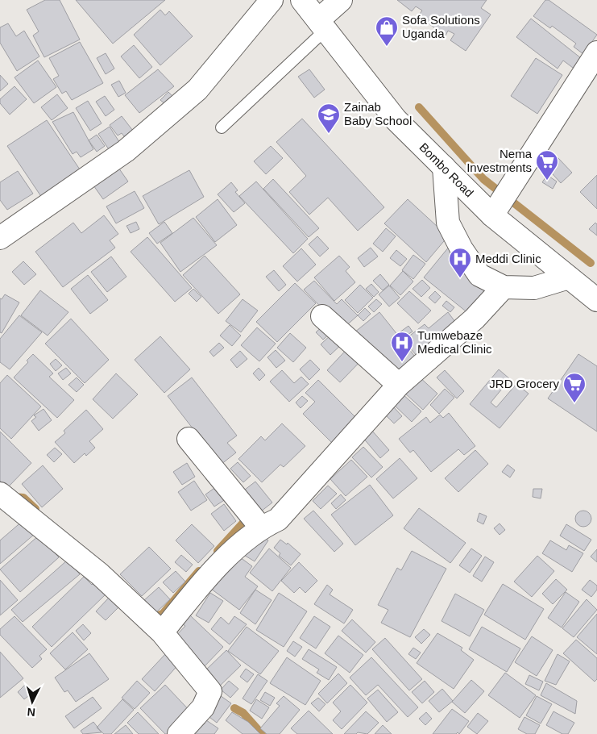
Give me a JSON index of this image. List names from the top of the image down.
{
  "streets": {
    "street": ["Bombo Road"]
  },
  "places": {
    "shop": ["Sofa Solutions Uganda"],
    "school or university": ["Zainab Baby School"],
    "supermarket": ["Nema Investments", "JRD Grocery"],
    "hospital": ["Meddi Clinic", "Tumwebaze Medical Clinic"]
  },
  "north": "bottom"
}
